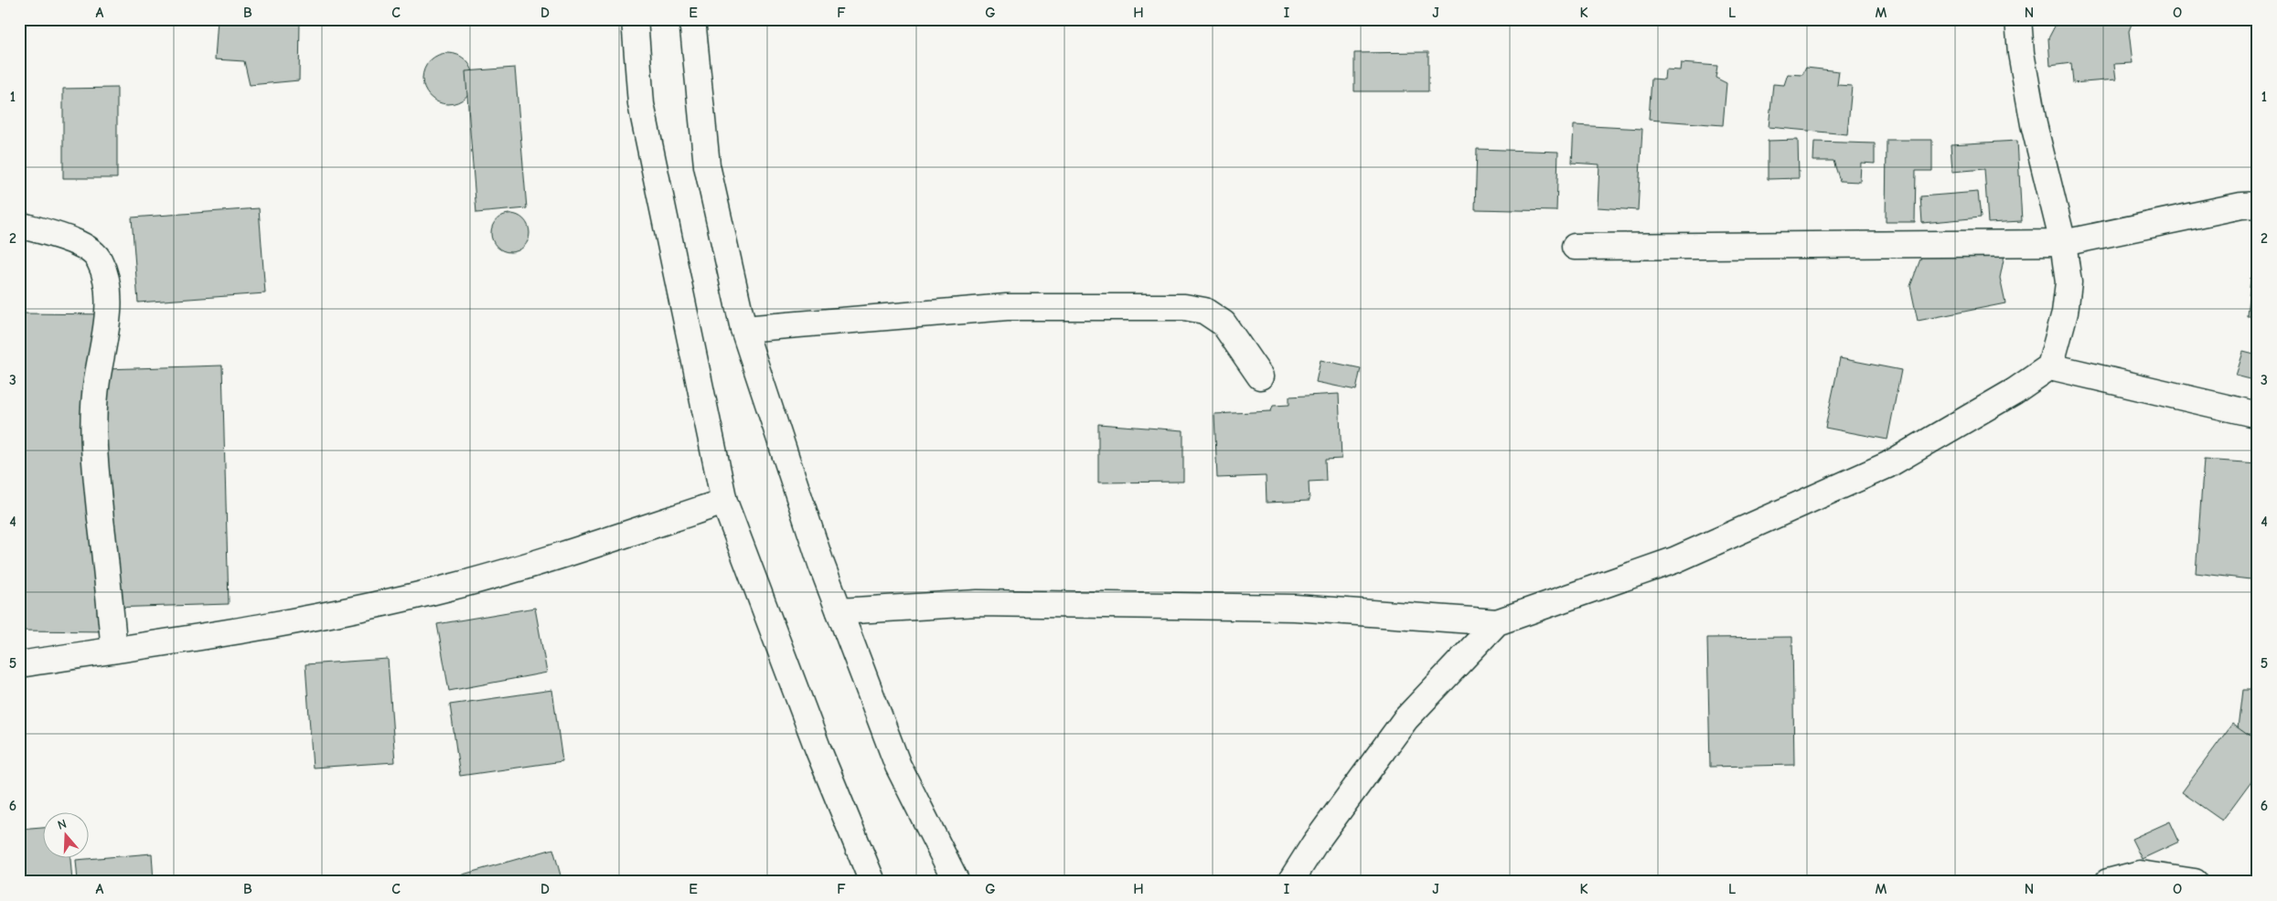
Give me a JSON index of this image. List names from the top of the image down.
{
  "north": "top",
  "grid": {
    "columns": [
      "A",
      "B",
      "C",
      "D",
      "E",
      "F",
      "G",
      "H",
      "I",
      "J",
      "K",
      "L",
      "M",
      "N",
      "O"
    ],
    "rows": [
      "1",
      "2",
      "3",
      "4",
      "5",
      "6"
    ]
  }
}
